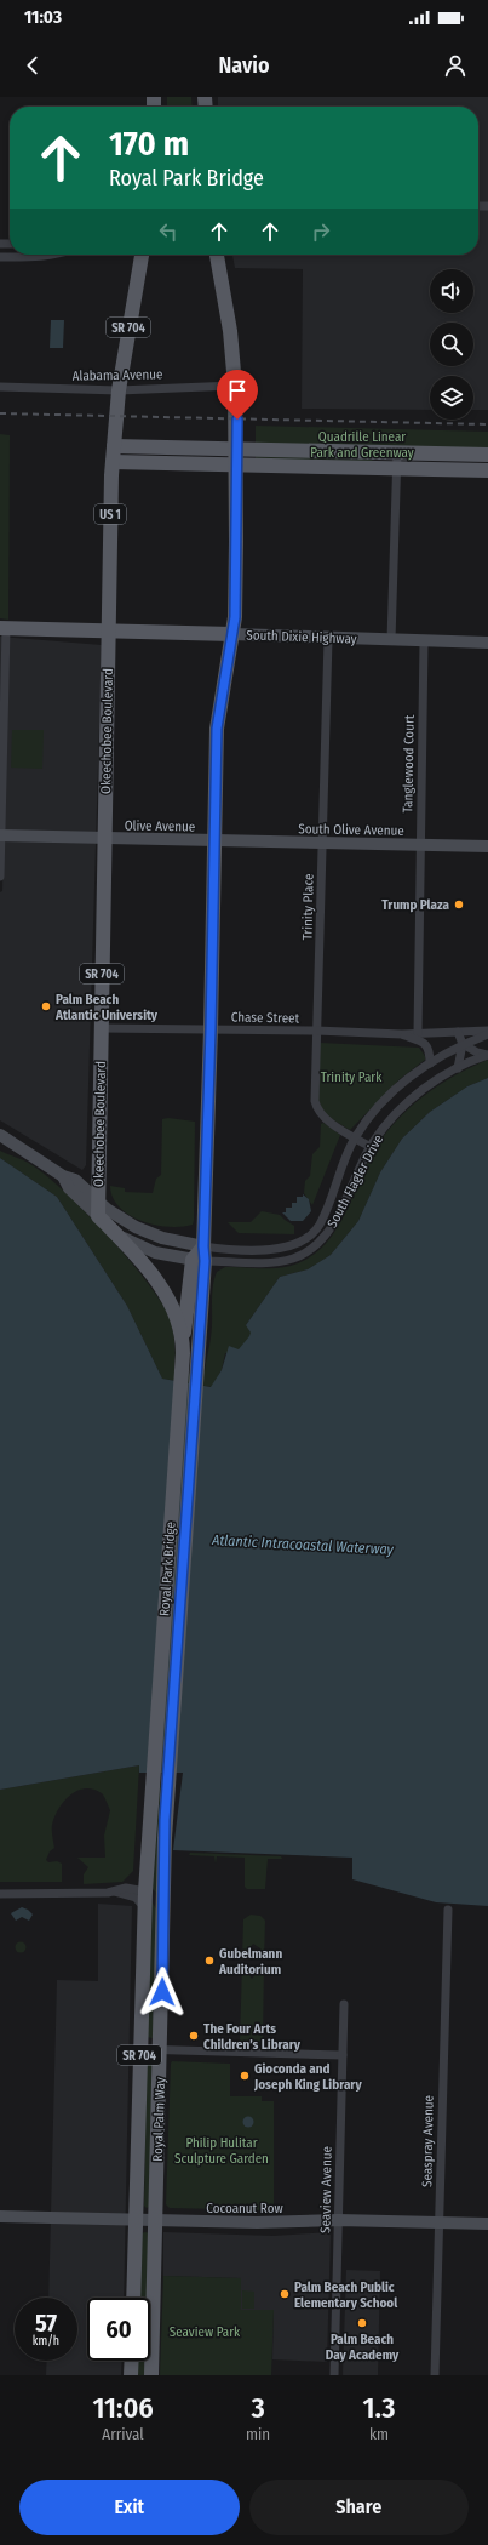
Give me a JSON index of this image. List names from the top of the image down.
{
  "streets": {
    "main road": [
      "SR 704",
      "US 1",
      "South Dixie Highway",
      "Okeechobee Boulevard",
      "South Flagler Drive",
      "Royal Park Bridge",
      "Royal Palm Way"
    ],
    "street": [
      "Alabama Avenue",
      "Tanglewood Court",
      "Olive Avenue",
      "South Olive Avenue",
      "Trinity Place",
      "Chase Street",
      "Seaspray Avenue",
      "Seaview Avenue",
      "Cocoanut Row"
    ]
  },
  "crossings": [
    ["SR 704", "South Dixie Highway"],
    ["SR 704", "Olive Avenue"],
    ["SR 704", "South Olive Avenue"],
    ["SR 704", "Chase Street"],
    ["SR 704", "South Flagler Drive"],
    ["SR 704", "Royal Park Bridge"],
    ["Alabama Avenue", "Okeechobee Boulevard"],
    ["South Dixie Highway", "Okeechobee Boulevard"],
    ["South Dixie Highway", "Tanglewood Court"],
    ["South Dixie Highway", "Trinity Place"],
    ["Okeechobee Boulevard", "Olive Avenue"],
    ["Okeechobee Boulevard", "Chase Street"],
    ["Okeechobee Boulevard", "South Flagler Drive"],
    ["Tanglewood Court", "South Olive Avenue"],
    ["Tanglewood Court", "Chase Street"],
    ["Olive Avenue", "South Olive Avenue"],
    ["South Olive Avenue", "Trinity Place"],
    ["Trinity Place", "Chase Street"],
    ["Trinity Place", "South Flagler Drive"],
    ["Chase Street", "South Flagler Drive"],
    ["South Flagler Drive", "Royal Park Bridge"],
    ["Royal Park Bridge", "Royal Palm Way"],
    ["Royal Palm Way", "Cocoanut Row"],
    ["Seaspray Avenue", "Cocoanut Row"],
    ["Seaview Avenue", "Cocoanut Row"]
  ],
  "water": ["Atlantic Intracoastal Waterway"],
  "parks": [
    "Quadrille Linear Park and Greenway",
    "Trinity Park",
    "Philip Hulitar Sculpture Garden",
    "Seaview Park"
  ],
  "places": [
    "Trump Plaza",
    "Palm Beach Atlantic University",
    "Gubelmann Auditorium",
    "The Four Arts Children’s Library",
    "Gioconda and Joseph King Library",
    "Palm Beach Public Elementary School",
    "Palm Beach Day Academy"
  ],
  "page": {
    "status": "11:03",
    "header": "Navio",
    "turn": ["170 m", "Royal Park Bridge"],
    "speed": "57 km/h",
    "limit": "60",
    "eta": [
      "11:06",
      "Arrival",
      "3",
      "min",
      "1.3",
      "km"
    ],
    "buttons": ["Exit", "Share"]
  }
}
